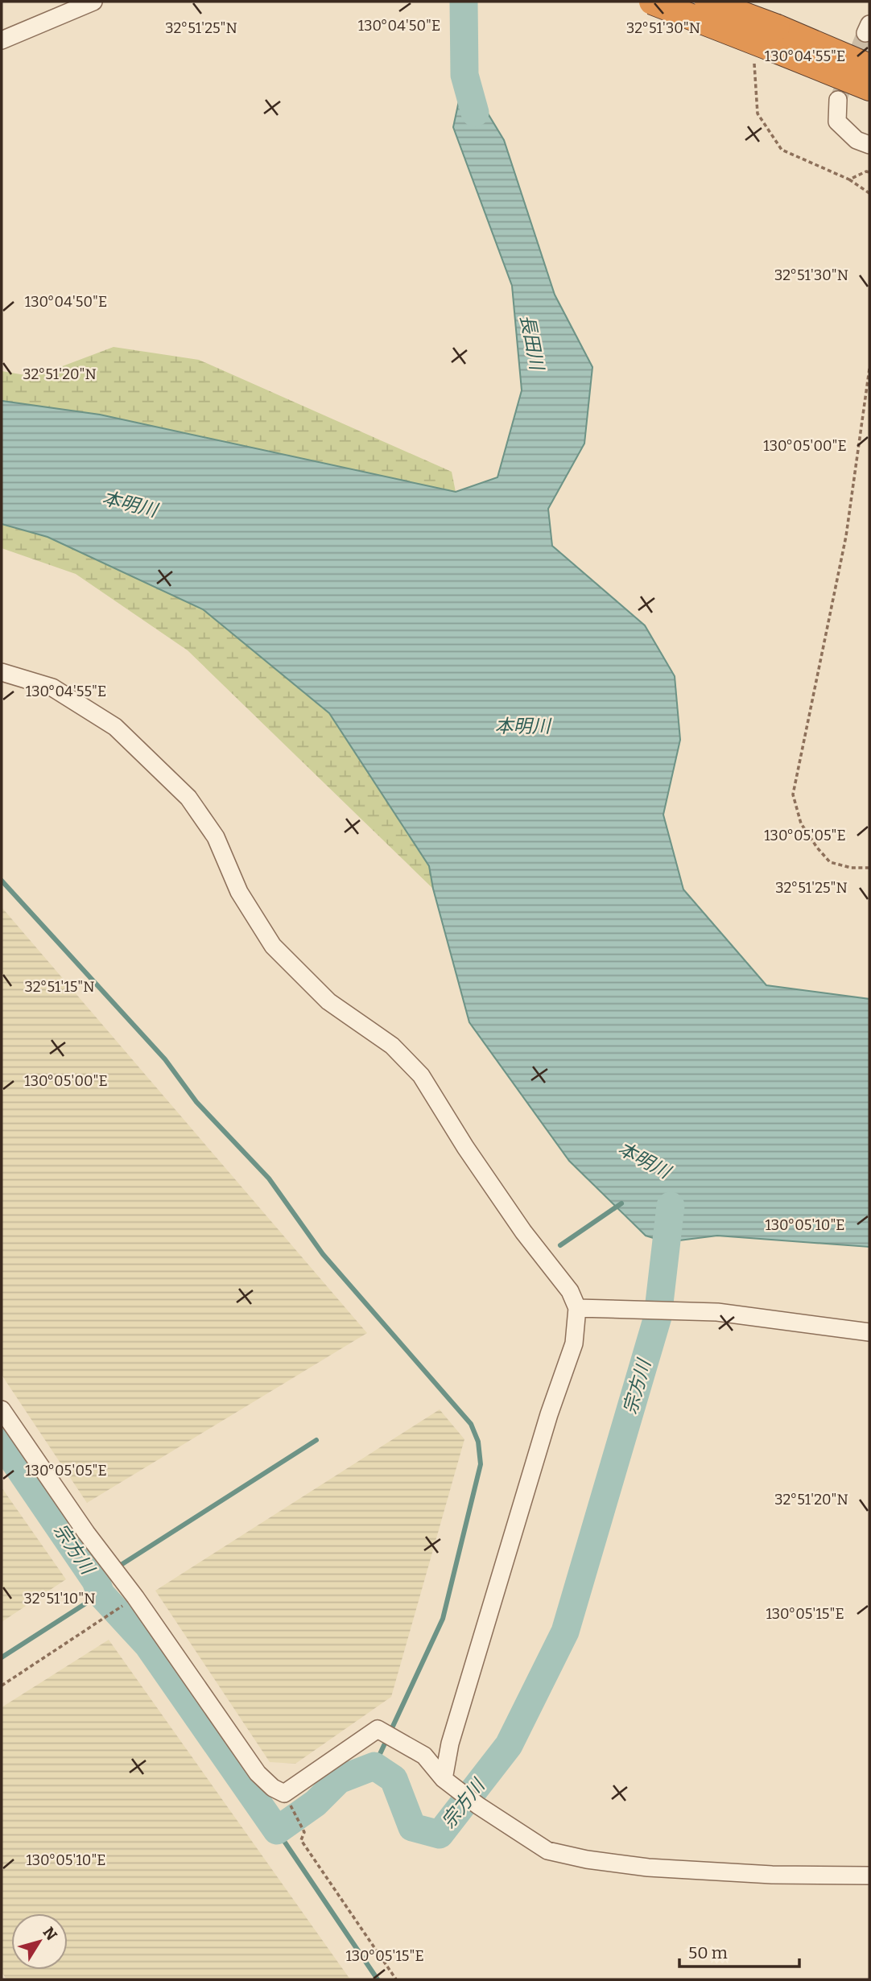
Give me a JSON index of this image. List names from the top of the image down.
{
  "water": ["長田川", "本明川", "宗方川"],
  "scale_bar": "50 m",
  "north": "top right",
  "coordinates": [
    "130°04'50\"E",
    "32°51'25\"N",
    "32°51'30\"N",
    "130°04'55\"E",
    "32°51'20\"N",
    "130°05'00\"E",
    "130°05'05\"E",
    "32°51'15\"N",
    "130°05'10\"E",
    "32°51'10\"N",
    "130°05'15\"E"
  ]
}
